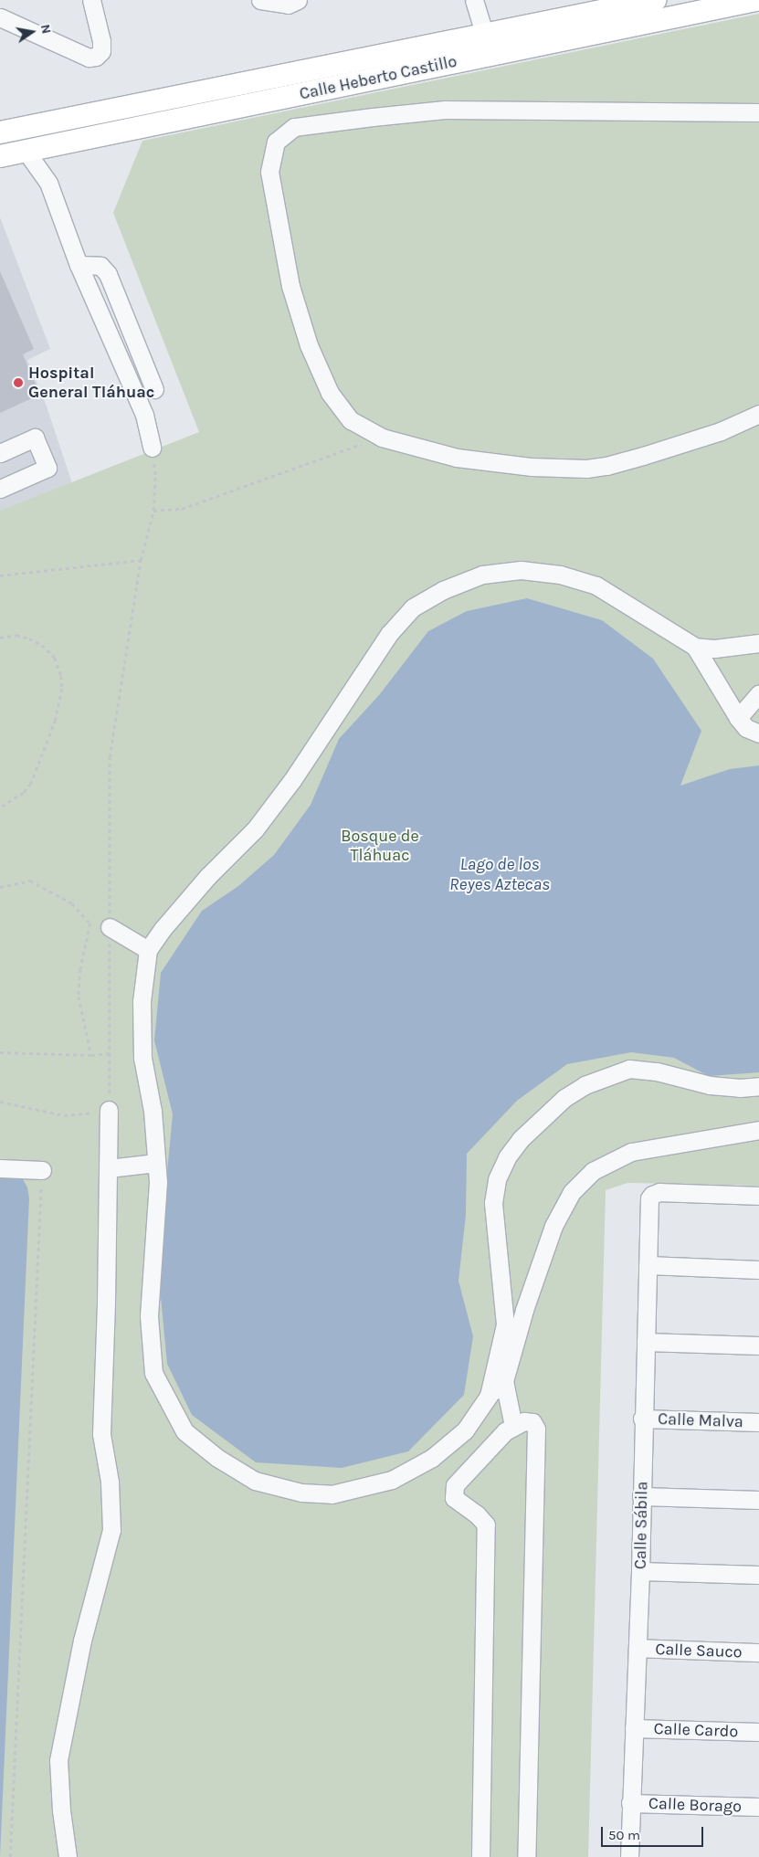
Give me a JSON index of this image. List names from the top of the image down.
{
  "streets": {
    "main road": ["Calle Heberto Castillo"],
    "street": [
      "Calle Malva",
      "Calle Sábila",
      "Calle Sauco",
      "Calle Cardo",
      "Calle Borago"
    ]
  },
  "crossings": [
    ["Calle Malva", "Calle Sábila"],
    ["Calle Sábila", "Calle Sauco"],
    ["Calle Sábila", "Calle Cardo"],
    ["Calle Sábila", "Calle Borago"]
  ],
  "water": ["Lago de los Reyes Aztecas"],
  "parks": ["Bosque de Tláhuac"],
  "places": ["Hospital General Tláhuac"],
  "scale_bar": "50 m",
  "north": "right"
}
